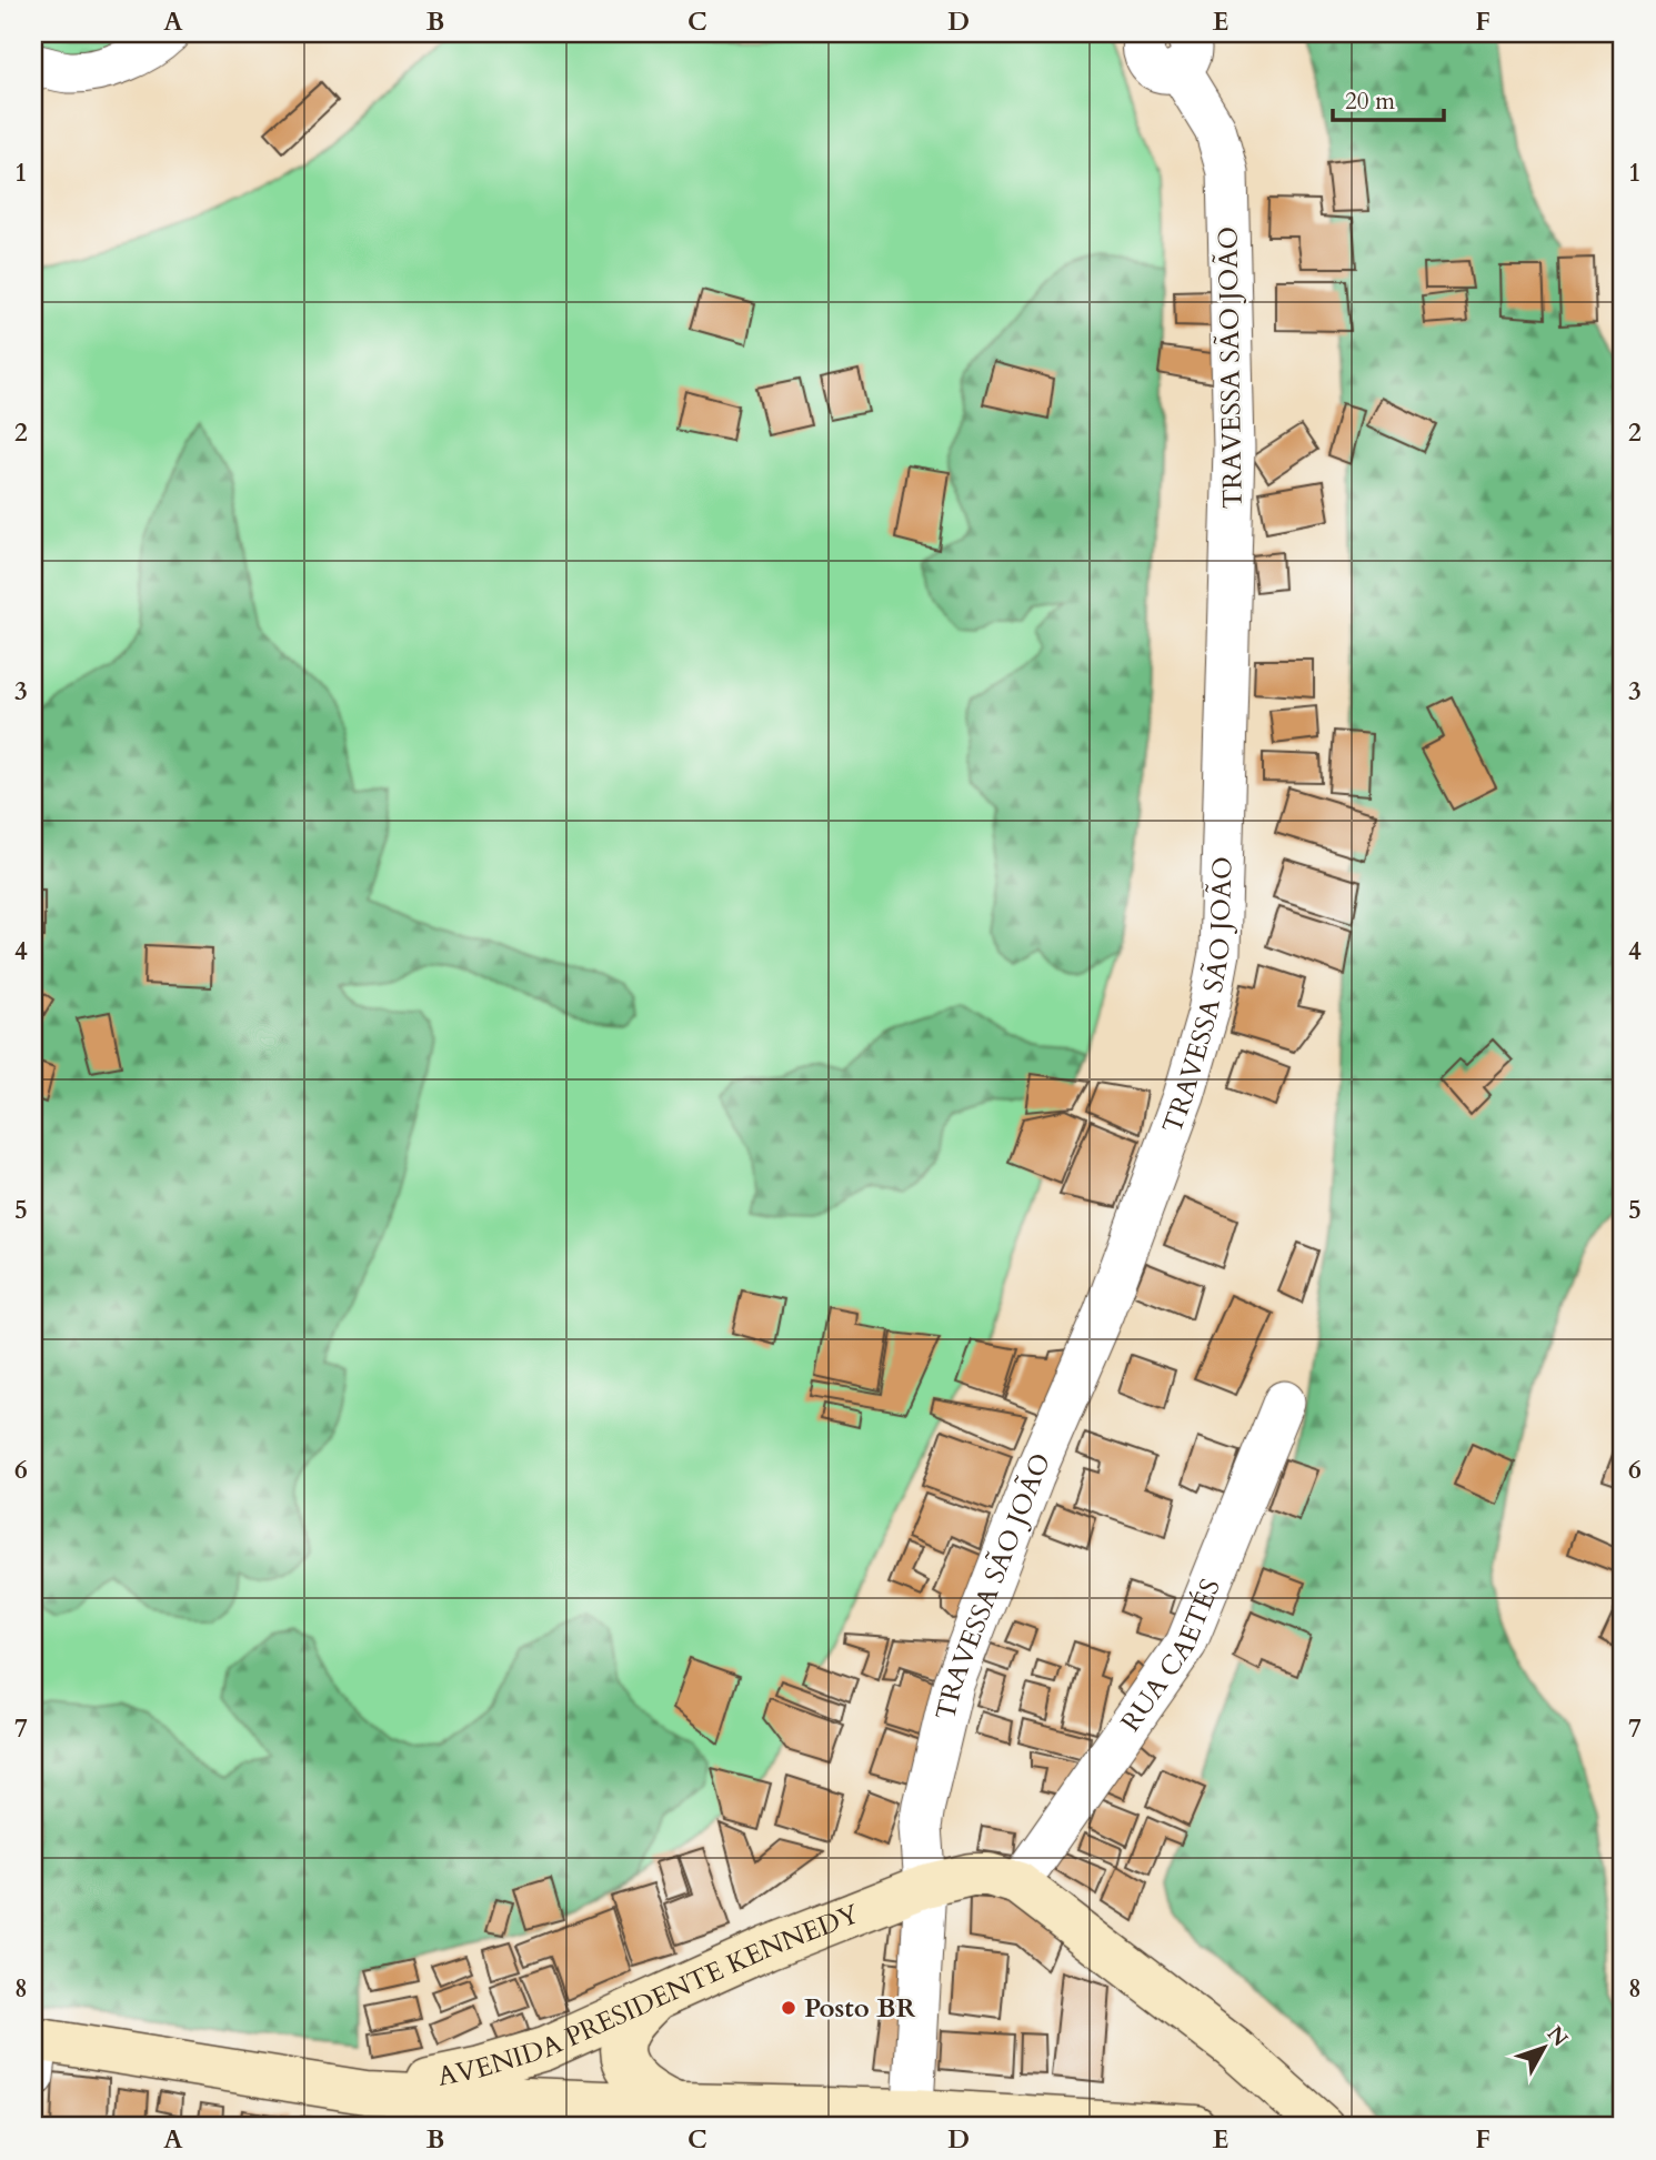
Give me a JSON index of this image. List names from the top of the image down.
{
  "streets": {
    "main road": ["AVENIDA PRESIDENTE KENNEDY"],
    "street": ["TRAVESSA SÃO JOÃO", "RUA CAETÉS"]
  },
  "crossings": [
    ["TRAVESSA SÃO JOÃO", "AVENIDA PRESIDENTE KENNEDY"],
    ["RUA CAETÉS", "AVENIDA PRESIDENTE KENNEDY"]
  ],
  "places": ["Posto BR"],
  "scale_bar": "20 m",
  "north": "top right",
  "grid": {
    "columns": [
      "A",
      "B",
      "C",
      "D",
      "E",
      "F"
    ],
    "rows": [
      "1",
      "2",
      "3",
      "4",
      "5",
      "6",
      "7",
      "8"
    ]
  }
}
